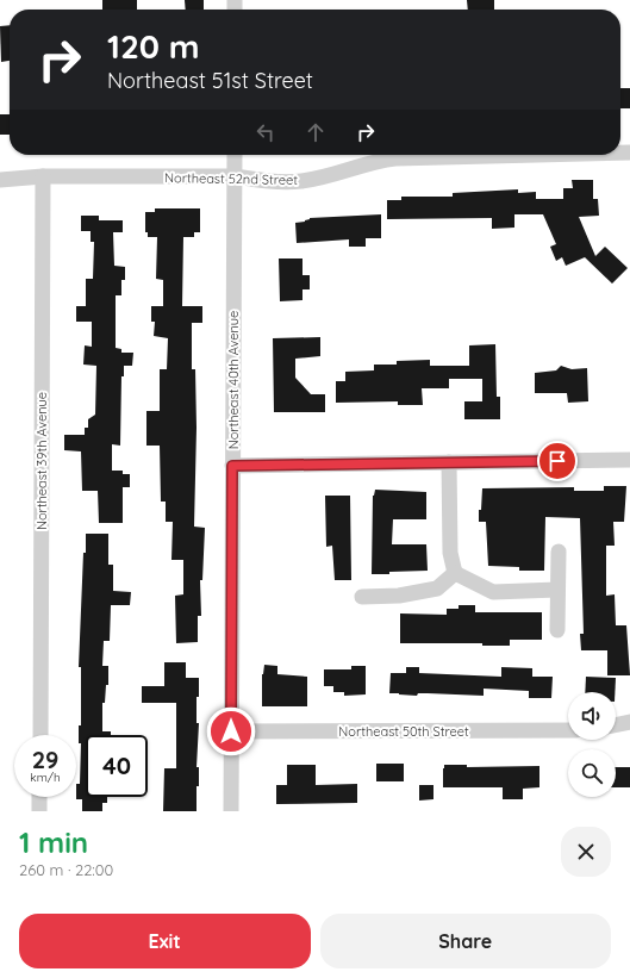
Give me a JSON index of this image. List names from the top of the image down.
{
  "streets": {
    "street": [
      "Northeast 52nd Street",
      "Northeast 40th Avenue",
      "Northeast 39th Avenue",
      "Northeast 50th Street"
    ]
  },
  "crossings": [
    ["Northeast 52nd Street", "Northeast 40th Avenue"],
    ["Northeast 52nd Street", "Northeast 39th Avenue"],
    ["Northeast 40th Avenue", "Northeast 50th Street"]
  ],
  "page": {
    "turn": ["120 m", "Northeast 51st Street"],
    "speed": "29 km/h",
    "limit": "40",
    "heading": ["1 min", "260 m · 22:00"],
    "buttons": ["Exit", "Share"]
  }
}
